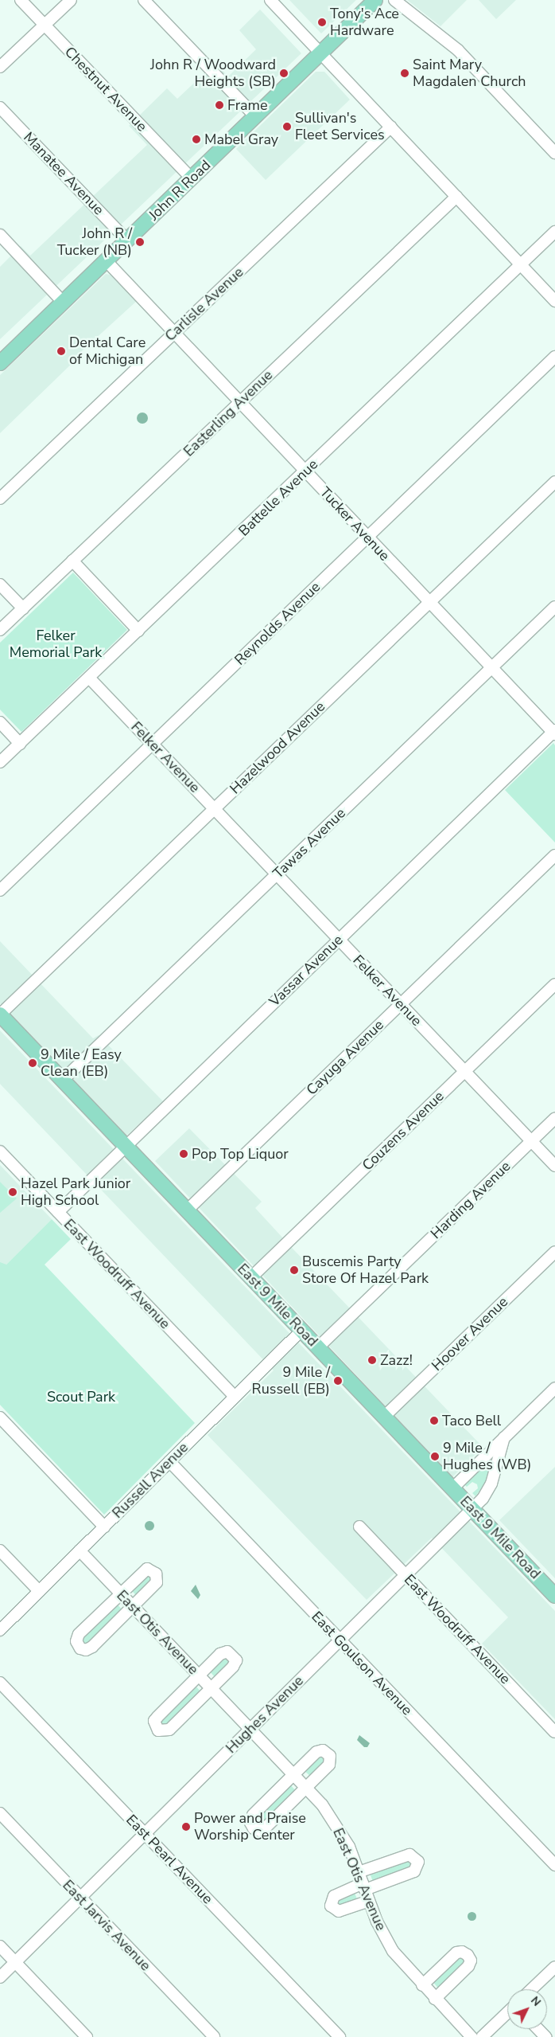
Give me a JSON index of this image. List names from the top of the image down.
{
  "streets": {
    "main road": ["John R Road", "East 9 Mile Road"],
    "street": [
      "Chestnut Avenue",
      "Manatee Avenue",
      "Carlisle Avenue",
      "Easterling Avenue",
      "Battelle Avenue",
      "Tucker Avenue",
      "Reynolds Avenue",
      "Hazelwood Avenue",
      "Felker Avenue",
      "Tawas Avenue",
      "Vassar Avenue",
      "Cayuga Avenue",
      "Couzens Avenue",
      "Harding Avenue",
      "East Woodruff Avenue",
      "Hoover Avenue",
      "Russell Avenue",
      "East Otis Avenue",
      "East Goulson Avenue",
      "Hughes Avenue",
      "East Pearl Avenue",
      "East Jarvis Avenue"
    ]
  },
  "crossings": [
    ["Chestnut Avenue", "John R Road"],
    ["Manatee Avenue", "John R Road"],
    ["John R Road", "Tucker Avenue"],
    ["Carlisle Avenue", "Tucker Avenue"],
    ["Easterling Avenue", "Tucker Avenue"],
    ["Battelle Avenue", "Tucker Avenue"],
    ["Battelle Avenue", "Felker Avenue"],
    ["Tucker Avenue", "Reynolds Avenue"],
    ["Tucker Avenue", "Hazelwood Avenue"],
    ["Tucker Avenue", "Tawas Avenue"],
    ["Tucker Avenue", "Vassar Avenue"],
    ["Reynolds Avenue", "Felker Avenue"],
    ["Hazelwood Avenue", "Felker Avenue"],
    ["Hazelwood Avenue", "East 9 Mile Road"],
    ["Felker Avenue", "Tawas Avenue"],
    ["Felker Avenue", "Vassar Avenue"],
    ["Felker Avenue", "Cayuga Avenue"],
    ["Felker Avenue", "Couzens Avenue"],
    ["Felker Avenue", "Harding Avenue"],
    ["Tawas Avenue", "East 9 Mile Road"],
    ["Vassar Avenue", "East Woodruff Avenue"],
    ["Vassar Avenue", "East 9 Mile Road"],
    ["Cayuga Avenue", "East 9 Mile Road"],
    ["Couzens Avenue", "East 9 Mile Road"],
    ["Harding Avenue", "East 9 Mile Road"],
    ["East Woodruff Avenue", "Russell Avenue"],
    ["East Woodruff Avenue", "Hughes Avenue"],
    ["East 9 Mile Road", "Hoover Avenue"],
    ["East 9 Mile Road", "Russell Avenue"],
    ["East 9 Mile Road", "Hughes Avenue"],
    ["Russell Avenue", "East Otis Avenue"],
    ["Russell Avenue", "East Goulson Avenue"],
    ["East Otis Avenue", "Hughes Avenue"],
    ["East Goulson Avenue", "Hughes Avenue"],
    ["Hughes Avenue", "East Pearl Avenue"],
    ["Hughes Avenue", "East Jarvis Avenue"]
  ],
  "parks": ["Felker Memorial Park", "Scout Park"],
  "places": [
    "Tony's Ace Hardware",
    "John R / Woodward Heights (SB)",
    "Saint Mary Magdalen Church",
    "Frame",
    "Sullivan's Fleet Services",
    "Mabel Gray",
    "John R / Tucker (NB)",
    "Dental Care of Michigan",
    "9 Mile / Easy Clean (EB)",
    "Pop Top Liquor",
    "Hazel Park Junior High School",
    "Buscemis Party Store Of Hazel Park",
    "Zazz!",
    "9 Mile / Russell (EB)",
    "Taco Bell",
    "9 Mile / Hughes (WB)",
    "Power and Praise Worship Center"
  ],
  "north": "top right"
}
